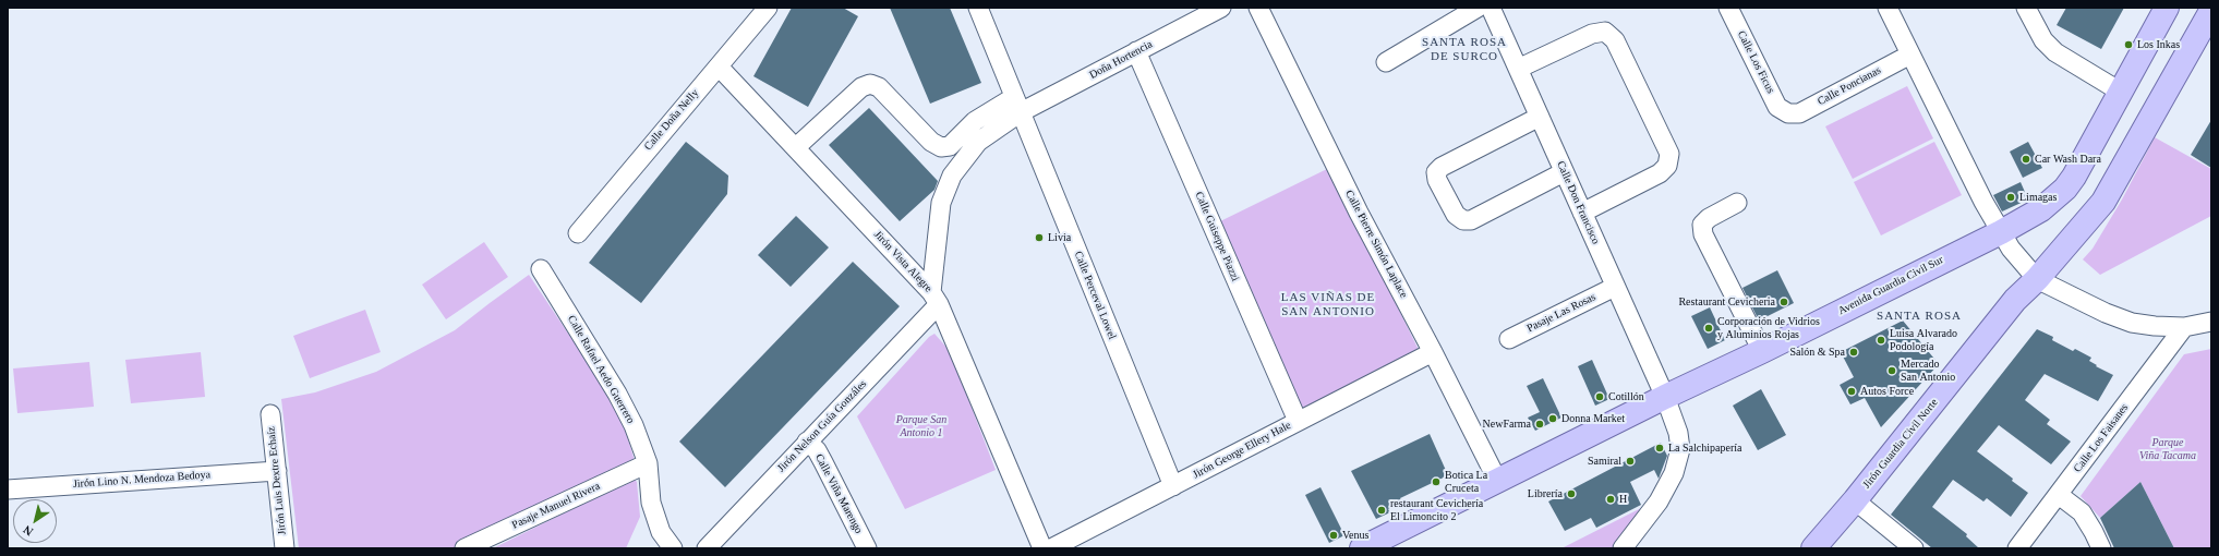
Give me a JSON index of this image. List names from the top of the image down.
{
  "streets": {
    "main road": ["Avenida Guardia Civil Sur", "Jirón Guardia Civil Norte"],
    "street": [
      "Doña Hortencia",
      "Calle Los Ficus",
      "Calle Poncianas",
      "Calle Doña Nelly",
      "Calle Don Francisco",
      "Calle Guiseppe Piazzi",
      "Calle Pierre Simón Laplace",
      "Jirón Vista Alegre",
      "Calle Perceval Lowel",
      "Pasaje Las Rosas",
      "Calle Rafael Aedo Guerrero",
      "Jirón Nelson Guía Gonzáles",
      "Calle Los Faisanes",
      "Jirón George Ellery Hale",
      "Jirón Lino N. Mendoza Bedoya",
      "Jirón Luis Dextre Echaíz",
      "Calle Viña Marengo",
      "Pasaje Manuel Rivera"
    ]
  },
  "crossings": [
    ["Doña Hortencia", "Calle Guiseppe Piazzi"],
    ["Doña Hortencia", "Calle Perceval Lowel"],
    ["Calle Los Ficus", "Calle Poncianas"],
    ["Calle Doña Nelly", "Jirón Vista Alegre"],
    ["Calle Don Francisco", "Avenida Guardia Civil Sur"],
    ["Calle Don Francisco", "Pasaje Las Rosas"],
    ["Calle Guiseppe Piazzi", "Jirón George Ellery Hale"],
    ["Calle Pierre Simón Laplace", "Avenida Guardia Civil Sur"],
    ["Calle Pierre Simón Laplace", "Jirón George Ellery Hale"],
    ["Jirón Vista Alegre", "Jirón Nelson Guía Gonzáles"],
    ["Calle Perceval Lowel", "Jirón George Ellery Hale"],
    ["Calle Rafael Aedo Guerrero", "Pasaje Manuel Rivera"],
    ["Jirón Nelson Guía Gonzáles", "Calle Viña Marengo"],
    ["Jirón Lino N. Mendoza Bedoya", "Jirón Luis Dextre Echaíz"]
  ],
  "districts": ["SANTA ROSA DE SURCO", "LAS VIÑAS DE SAN ANTONIO", "SANTA ROSA"],
  "parks": ["Parque San Antonio 1", "Parque Viña Tacama"],
  "places": [
    "Los Inkas",
    "Car Wash Dara",
    "Limagas",
    "Livia",
    "Restaurant Cevicheria",
    "Corporación de Vidrios y Aluminios Rojas",
    "Luisa Alvarado Podología",
    "Salón & Spa",
    "Mercado San Antonio",
    "Autos Force",
    "Cotillón",
    "Donna Market",
    "NewFarma",
    "La Salchipapería",
    "Samiral",
    "Botica La Cruceta",
    "Librería",
    "H",
    "restaurant Cevichería El Limoncito 2",
    "Venus"
  ],
  "north": "bottom left"
}
